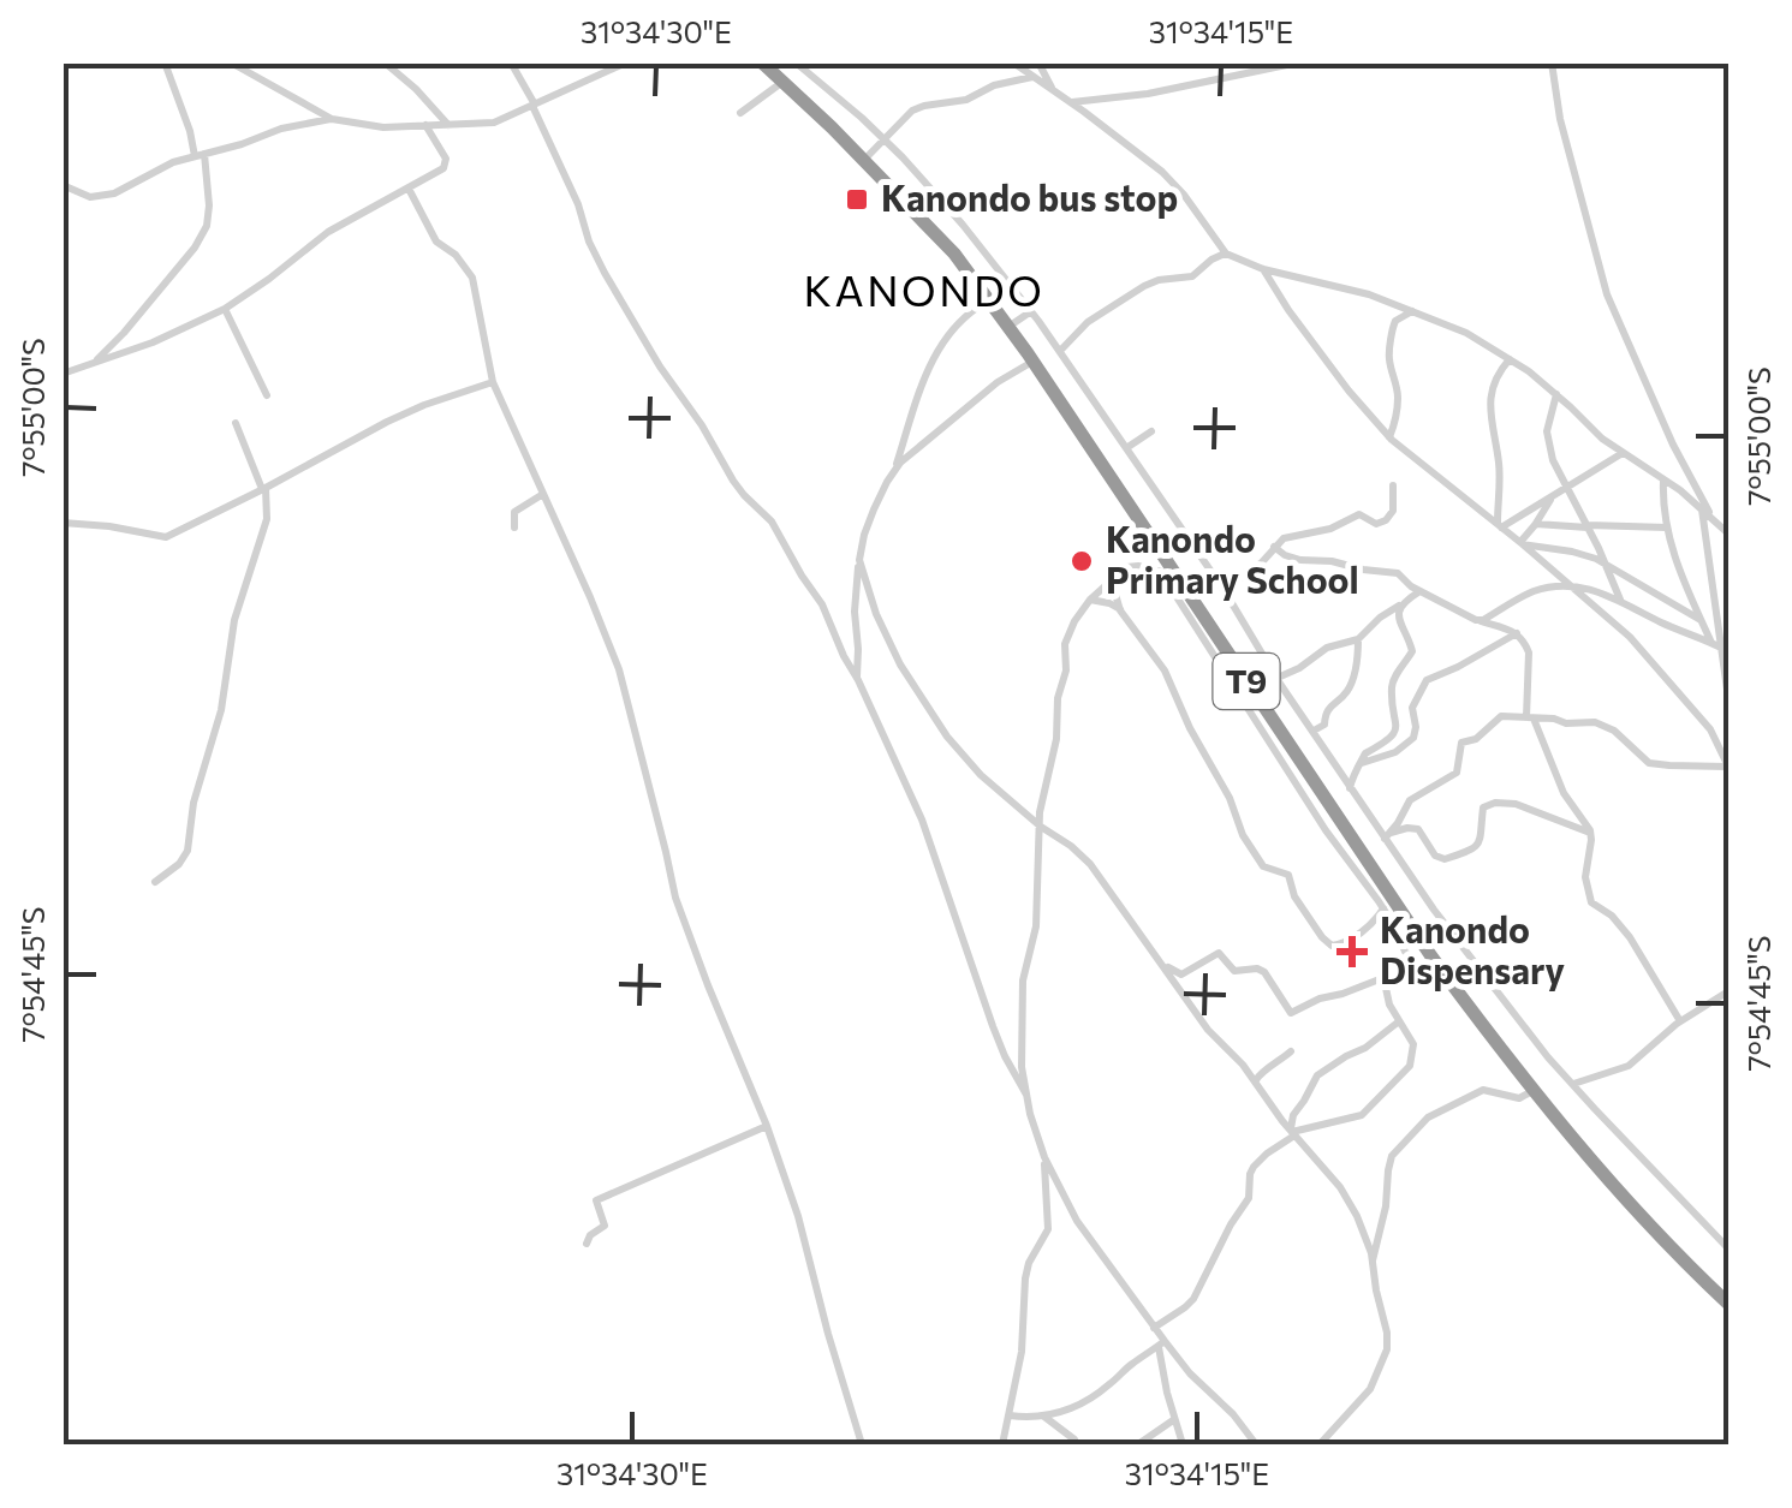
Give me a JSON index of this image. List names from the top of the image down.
{
  "streets": {
    "highway": ["T9"]
  },
  "districts": ["KANONDO"],
  "places": {
    "transit": ["Kanondo bus stop"],
    "other": ["Kanondo Primary School"],
    "health": ["Kanondo Dispensary"]
  },
  "coordinates": [
    "31°34'30\"E",
    "31°34'15\"E",
    "7°55'00\"S",
    "7°54'45\"S"
  ]
}
